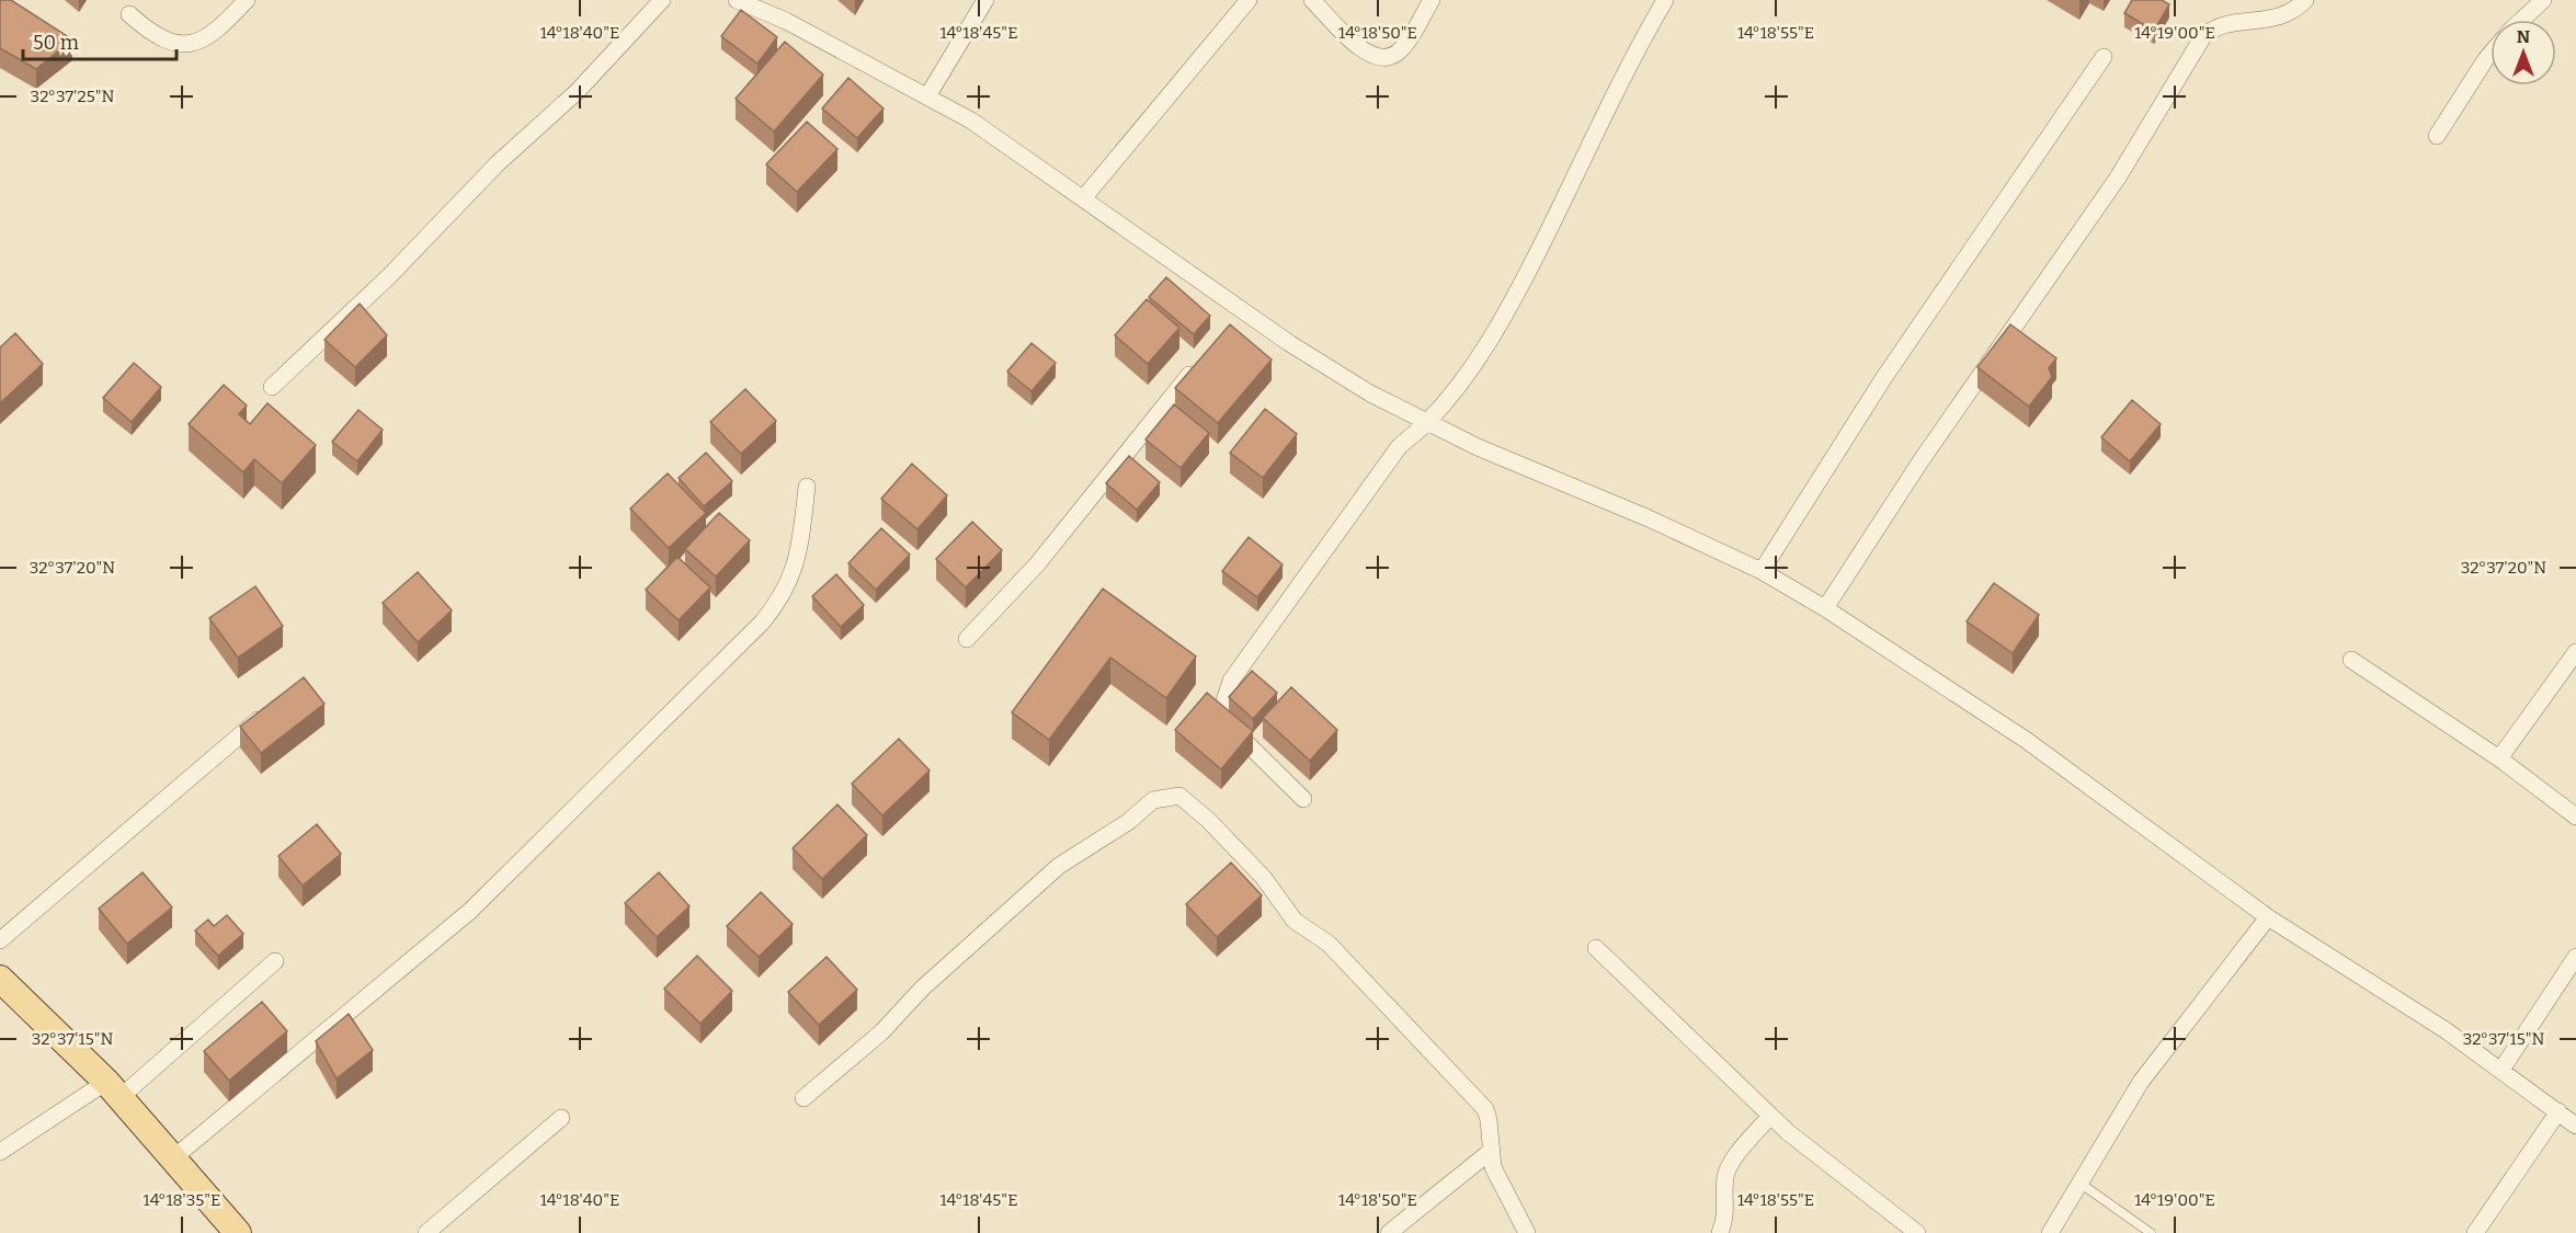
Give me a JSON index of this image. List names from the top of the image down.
{
  "scale_bar": "50 m",
  "north": "top",
  "coordinates": [
    "14°18'40\"E",
    "14°18'45\"E",
    "14°18'50\"E",
    "14°18'55\"E",
    "14°19'00\"E",
    "32°37'25\"N",
    "32°37'20\"N",
    "32°37'15\"N",
    "14°18'35\"E"
  ]
}
